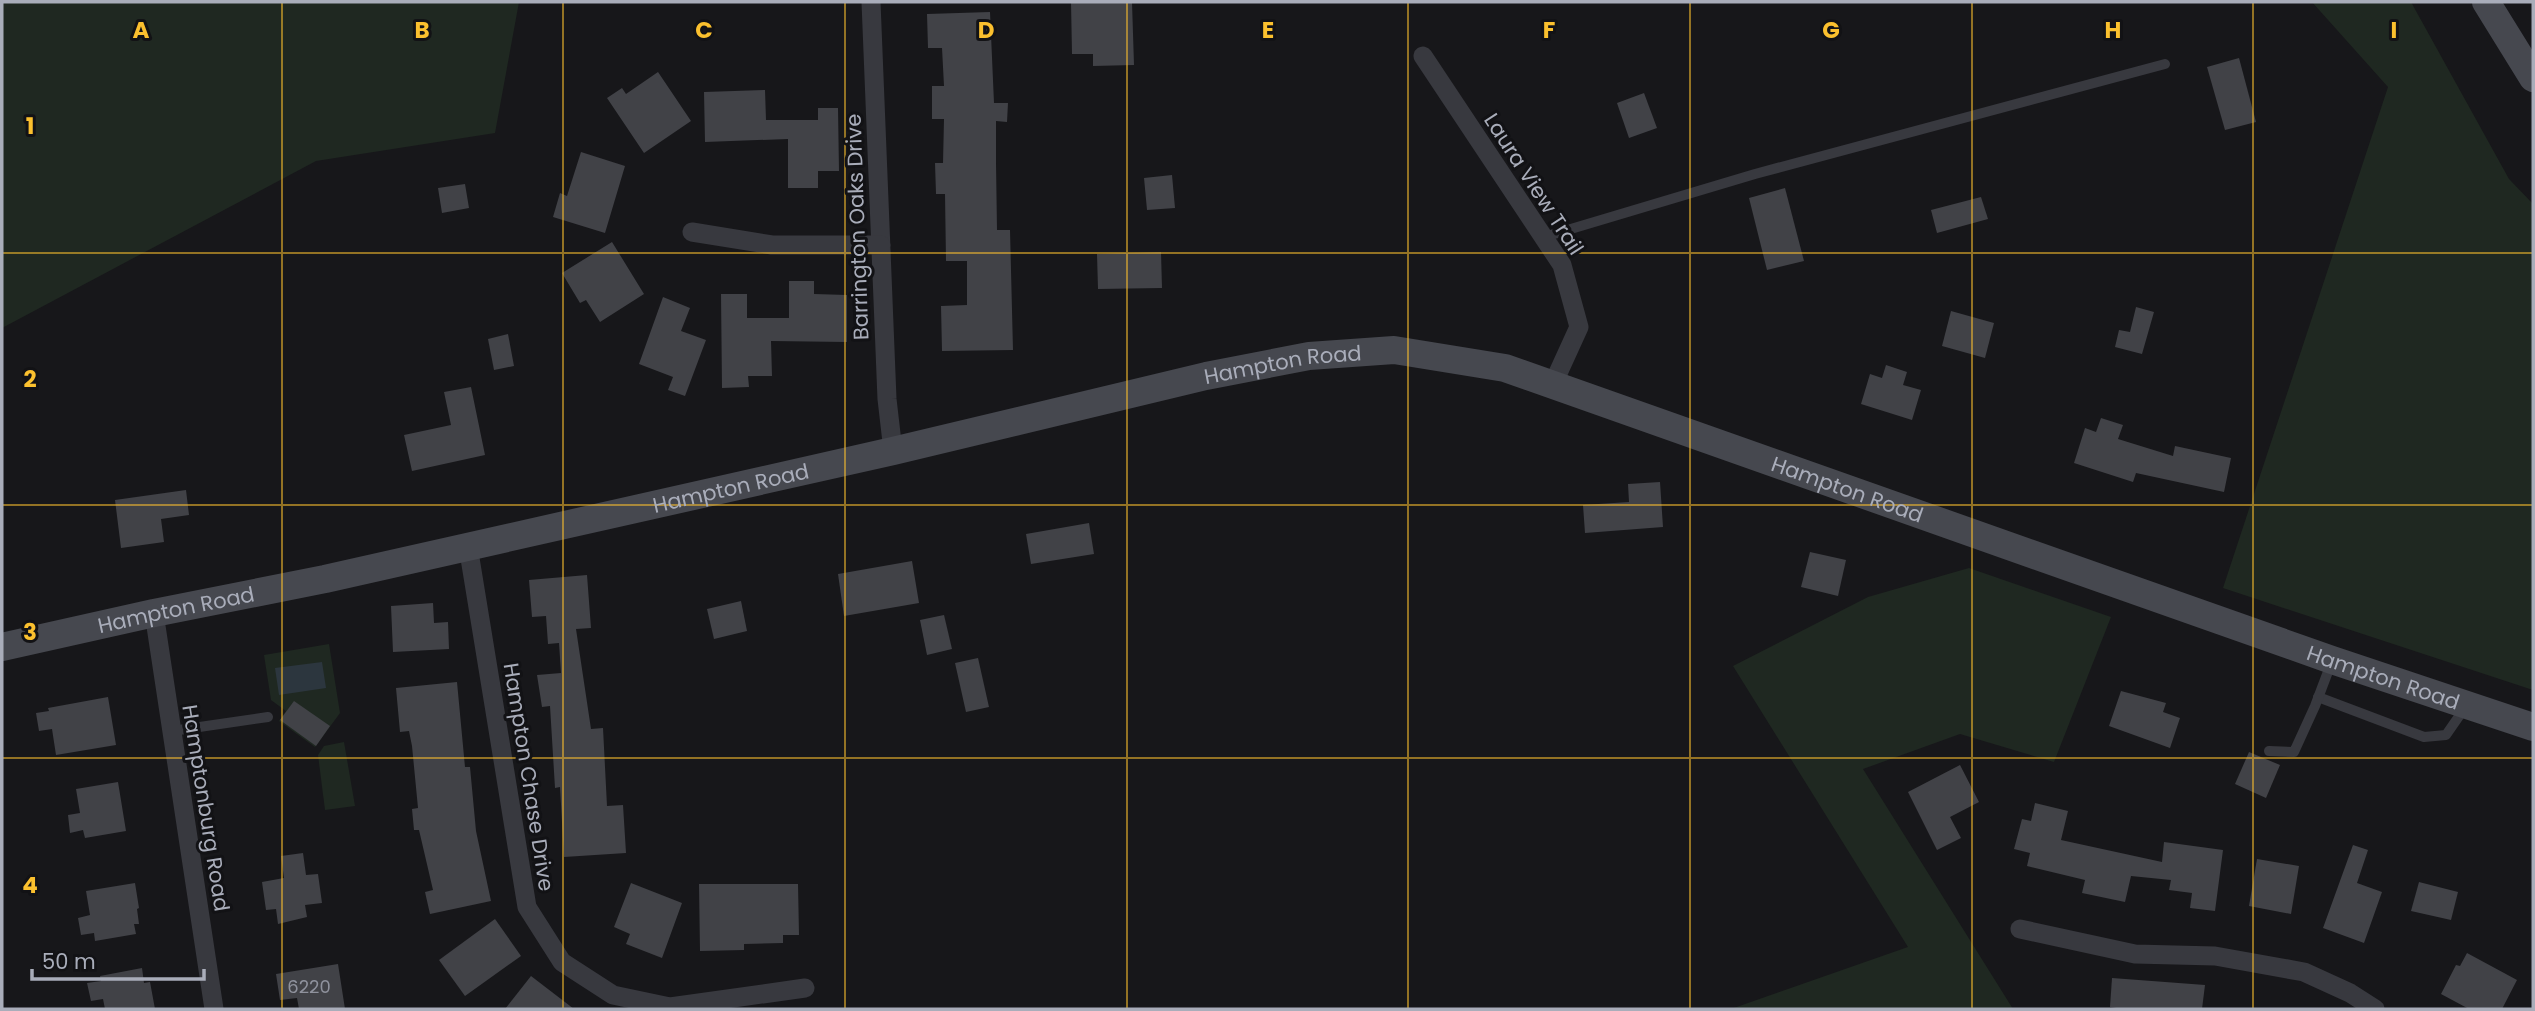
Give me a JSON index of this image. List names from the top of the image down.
{
  "streets": {
    "main road": ["Hampton Road"],
    "street": [
      "Laura View Trail",
      "Barrington Oaks Drive",
      "Hampton Chase Drive",
      "Hamptonburg Road"
    ]
  },
  "crossings": [
    ["Laura View Trail", "Hampton Road"],
    ["Barrington Oaks Drive", "Hampton Road"],
    ["Hampton Road", "Hampton Chase Drive"],
    ["Hampton Road", "Hamptonburg Road"]
  ],
  "house_numbers": ["6220"],
  "scale_bar": "50 m",
  "grid": {
    "columns": [
      "A",
      "B",
      "C",
      "D",
      "E",
      "F",
      "G",
      "H",
      "I"
    ],
    "rows": [
      "1",
      "2",
      "3",
      "4"
    ]
  }
}
